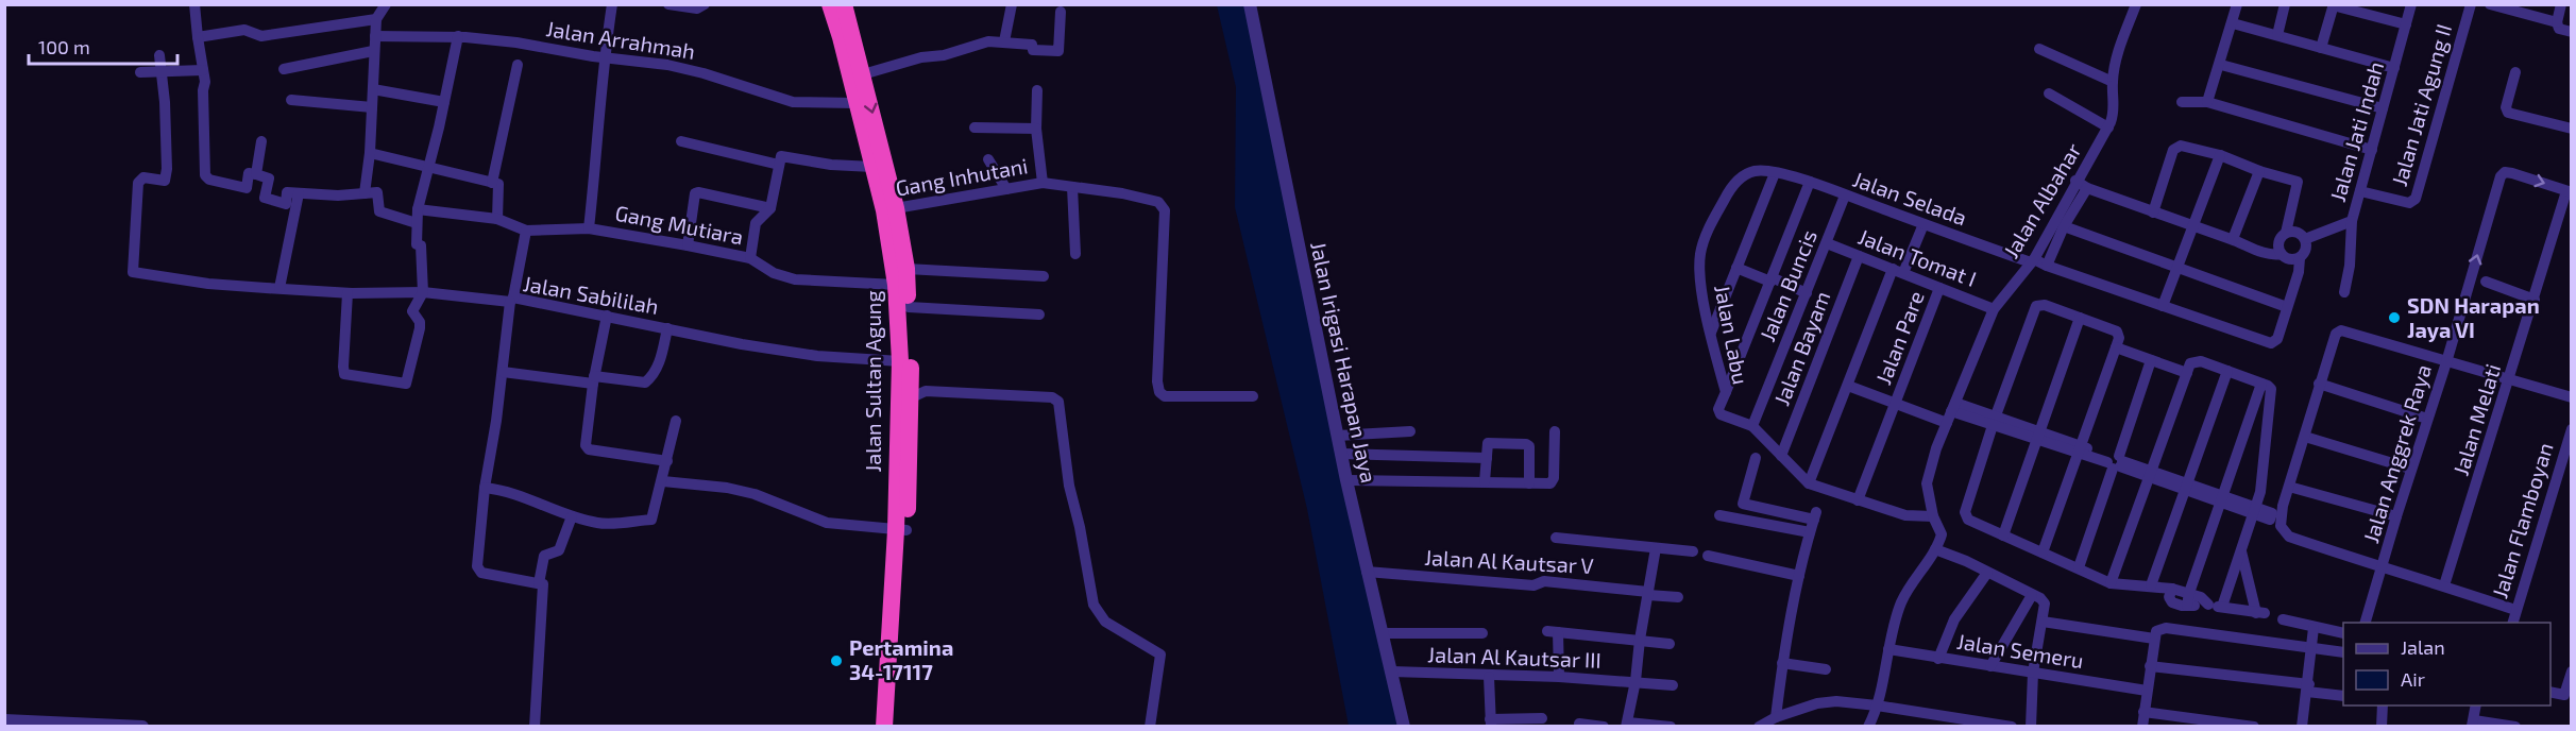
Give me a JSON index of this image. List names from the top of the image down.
{
  "streets": {
    "highway": ["Jalan Sultan Agung"],
    "street": [
      "Jalan Arrahmah",
      "Jalan Jati Agung II",
      "Jalan Jati Indah",
      "Gang Inhutani",
      "Jalan Selada",
      "Jalan Albahar",
      "Gang Mutiara",
      "Jalan Tomat I",
      "Jalan Buncis",
      "Jalan Sabililah",
      "Jalan Labu",
      "Jalan Pare",
      "Jalan Bayam",
      "Jalan Irigasi Harapan Jaya",
      "Jalan Melati",
      "Jalan Anggrek Raya",
      "Jalan Flamboyan",
      "Jalan Al Kautsar V",
      "Jalan Semeru",
      "Jalan Al Kautsar III"
    ]
  },
  "crossings": [
    ["Jalan Arrahmah", "Jalan Sultan Agung"],
    ["Jalan Jati Agung II", "Jalan Jati Indah"],
    ["Gang Inhutani", "Jalan Sultan Agung"],
    ["Jalan Selada", "Jalan Albahar"],
    ["Jalan Selada", "Jalan Buncis"],
    ["Jalan Selada", "Jalan Labu"],
    ["Jalan Albahar", "Jalan Tomat I"],
    ["Jalan Albahar", "Jalan Labu"],
    ["Jalan Albahar", "Jalan Pare"],
    ["Gang Mutiara", "Jalan Sultan Agung"],
    ["Jalan Tomat I", "Jalan Buncis"],
    ["Jalan Tomat I", "Jalan Pare"],
    ["Jalan Tomat I", "Jalan Bayam"],
    ["Jalan Buncis", "Jalan Labu"],
    ["Jalan Sabililah", "Jalan Sultan Agung"],
    ["Jalan Labu", "Jalan Pare"],
    ["Jalan Labu", "Jalan Bayam"],
    ["Jalan Irigasi Harapan Jaya", "Jalan Al Kautsar V"],
    ["Jalan Irigasi Harapan Jaya", "Jalan Al Kautsar III"],
    ["Jalan Melati", "Jalan Anggrek Raya"]
  ],
  "places": ["SDN Harapan Jaya VI", "Pertamina 34-17117"],
  "legend": ["Jalan", "Air"],
  "scale_bar": "100 m"
}
